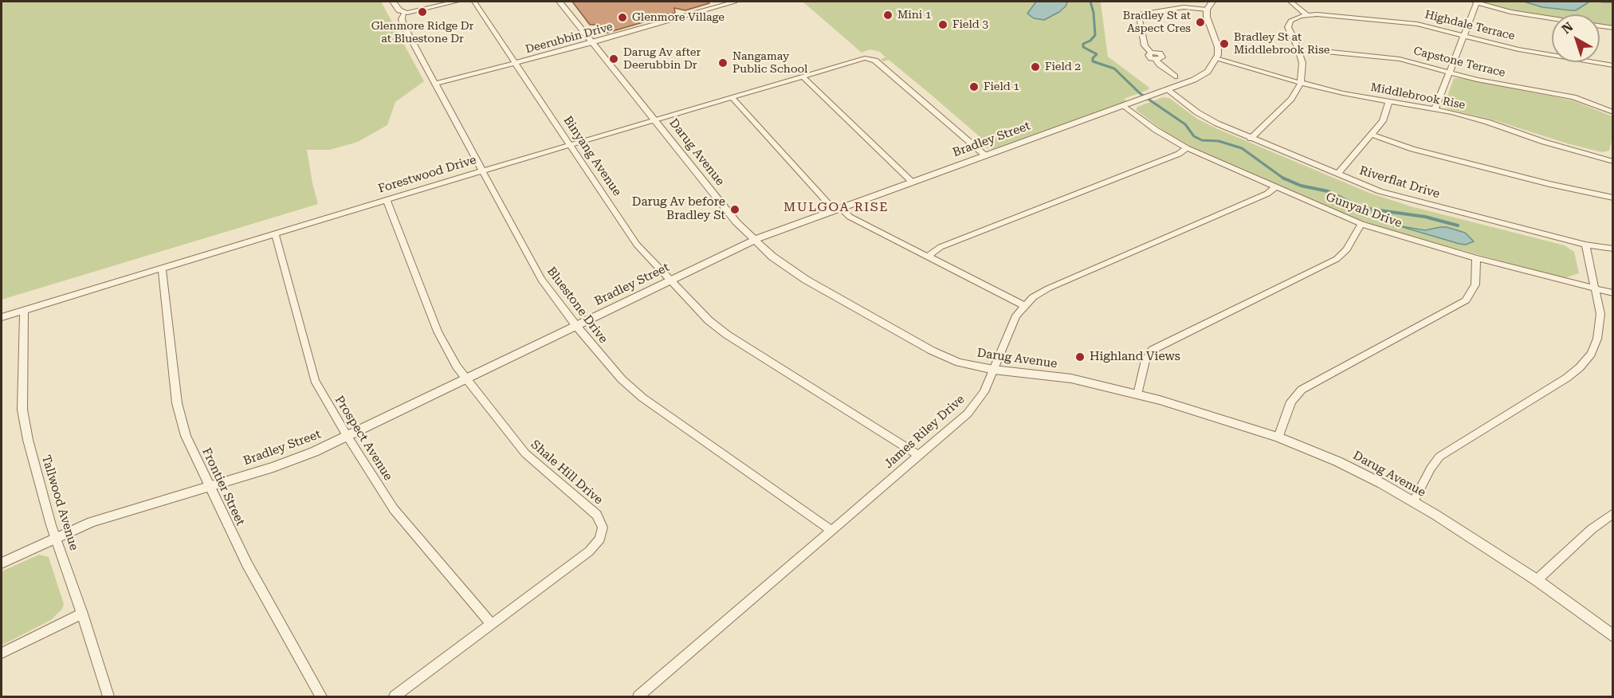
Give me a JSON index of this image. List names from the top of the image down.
{
  "streets": {
    "street": [
      "Highdale Terrace",
      "Deerubbin Drive",
      "Capstone Terrace",
      "Middlebrook Rise",
      "Bradley Street",
      "Darug Avenue",
      "Binyang Avenue",
      "Forestwood Drive",
      "Riverflat Drive",
      "Gunyah Drive",
      "Bluestone Drive",
      "James Riley Drive",
      "Prospect Avenue",
      "Shale Hill Drive",
      "Frontier Street",
      "Tallwood Avenue"
    ]
  },
  "crossings": [
    ["Deerubbin Drive", "Darug Avenue"],
    ["Deerubbin Drive", "Binyang Avenue"],
    ["Deerubbin Drive", "Bluestone Drive"],
    ["Middlebrook Rise", "Bradley Street"],
    ["Bradley Street", "Darug Avenue"],
    ["Bradley Street", "Binyang Avenue"],
    ["Bradley Street", "Forestwood Drive"],
    ["Bradley Street", "Riverflat Drive"],
    ["Bradley Street", "Gunyah Drive"],
    ["Bradley Street", "Bluestone Drive"],
    ["Bradley Street", "Prospect Avenue"],
    ["Bradley Street", "Shale Hill Drive"],
    ["Bradley Street", "Frontier Street"],
    ["Bradley Street", "Tallwood Avenue"],
    ["Darug Avenue", "Forestwood Drive"],
    ["Darug Avenue", "James Riley Drive"],
    ["Binyang Avenue", "Forestwood Drive"],
    ["Binyang Avenue", "James Riley Drive"],
    ["Forestwood Drive", "Bluestone Drive"],
    ["Forestwood Drive", "Prospect Avenue"],
    ["Forestwood Drive", "Shale Hill Drive"],
    ["Forestwood Drive", "Frontier Street"],
    ["Forestwood Drive", "Tallwood Avenue"],
    ["Gunyah Drive", "James Riley Drive"],
    ["Bluestone Drive", "James Riley Drive"],
    ["Prospect Avenue", "Shale Hill Drive"]
  ],
  "districts": ["MULGOA RISE"],
  "places": [
    "Glenmore Ridge Dr at Bluestone Dr",
    "Mini 1",
    "Glenmore Village",
    "Bradley St at Aspect Cres",
    "Field 3",
    "Bradley St at Middlebrook Rise",
    "Darug Av after Deerubbin Dr",
    "Nangamay Public School",
    "Field 2",
    "Field 1",
    "Darug Av before Bradley St",
    "Highland Views"
  ],
  "north": "top left"
}
